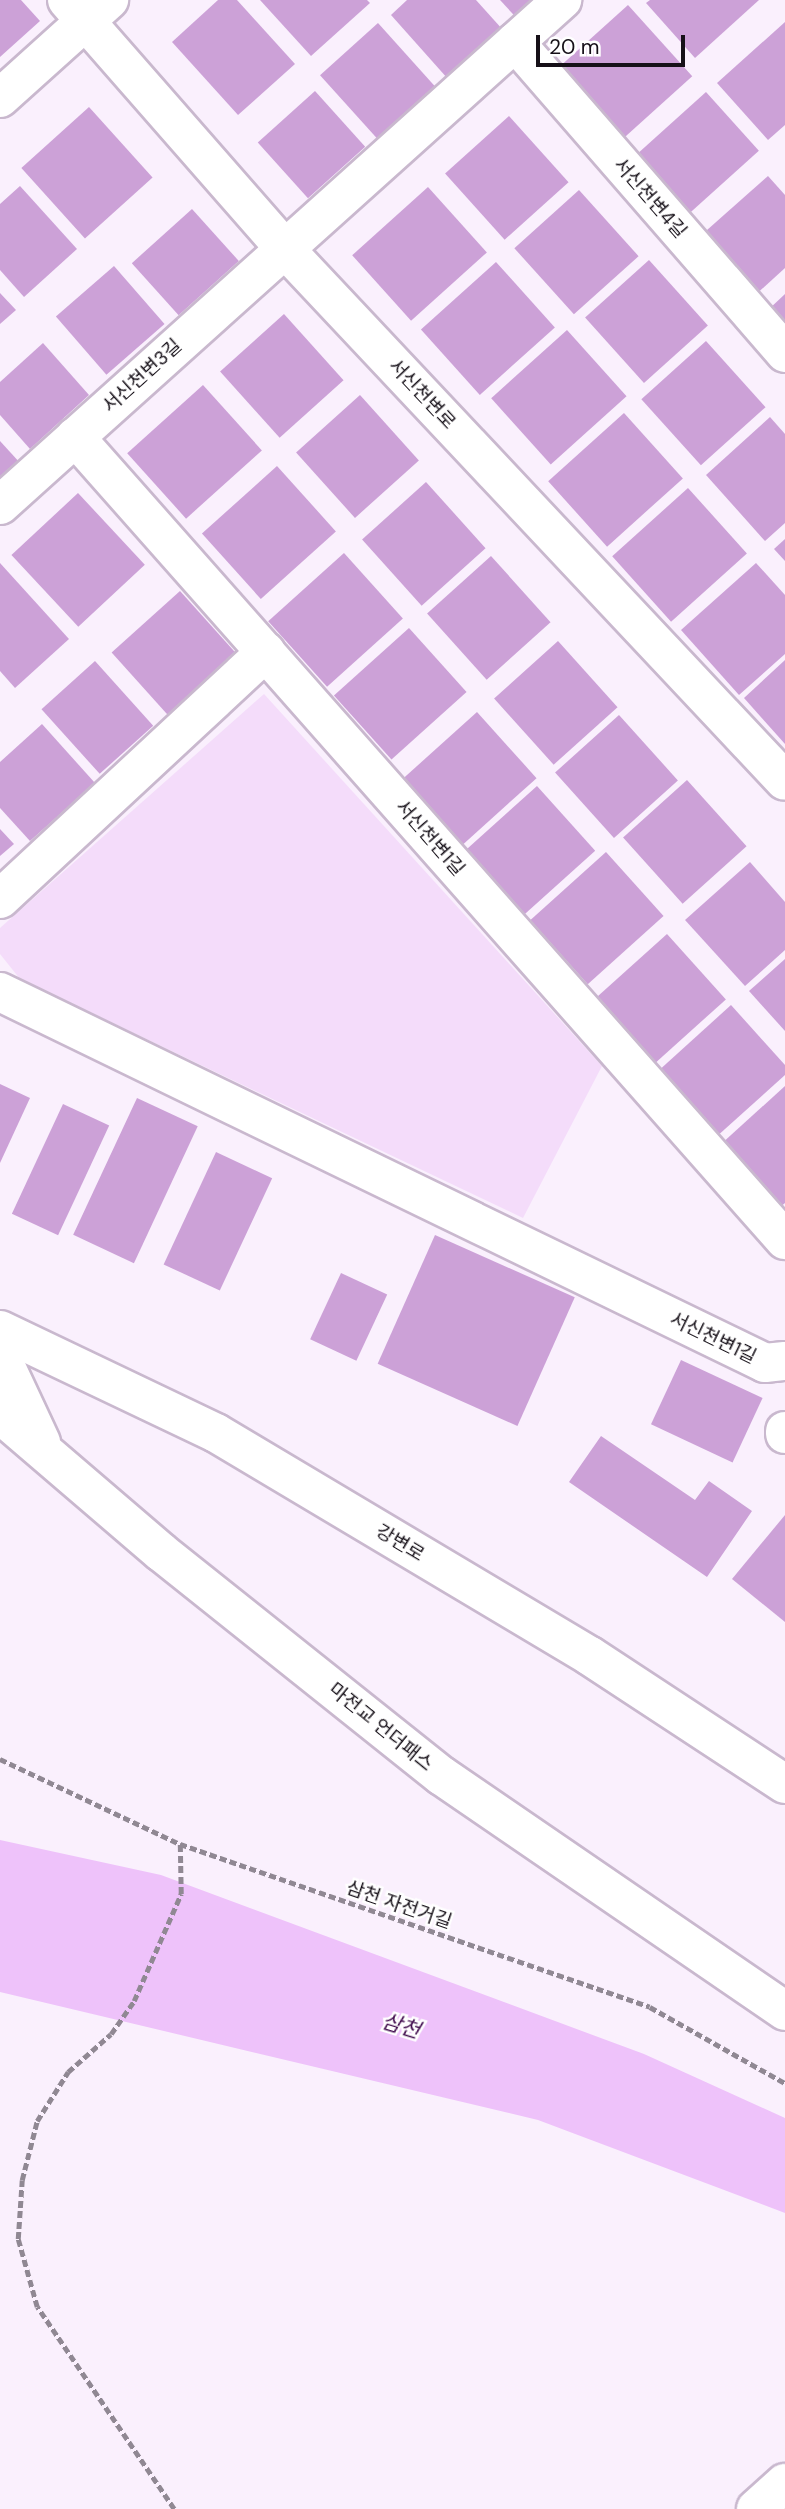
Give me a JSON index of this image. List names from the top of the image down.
{
  "streets": {
    "street": [
      "서신천변4길",
      "서신천변3길",
      "서신천변로",
      "서신천변1길",
      "강변로",
      "마전교 언더패스"
    ],
    "path": ["삼천 자전거길"]
  },
  "crossings": [
    ["서신천변3길", "서신천변로"],
    ["서신천변3길", "서신천변1길"]
  ],
  "water": ["삼천"],
  "scale_bar": "20 m"
}
